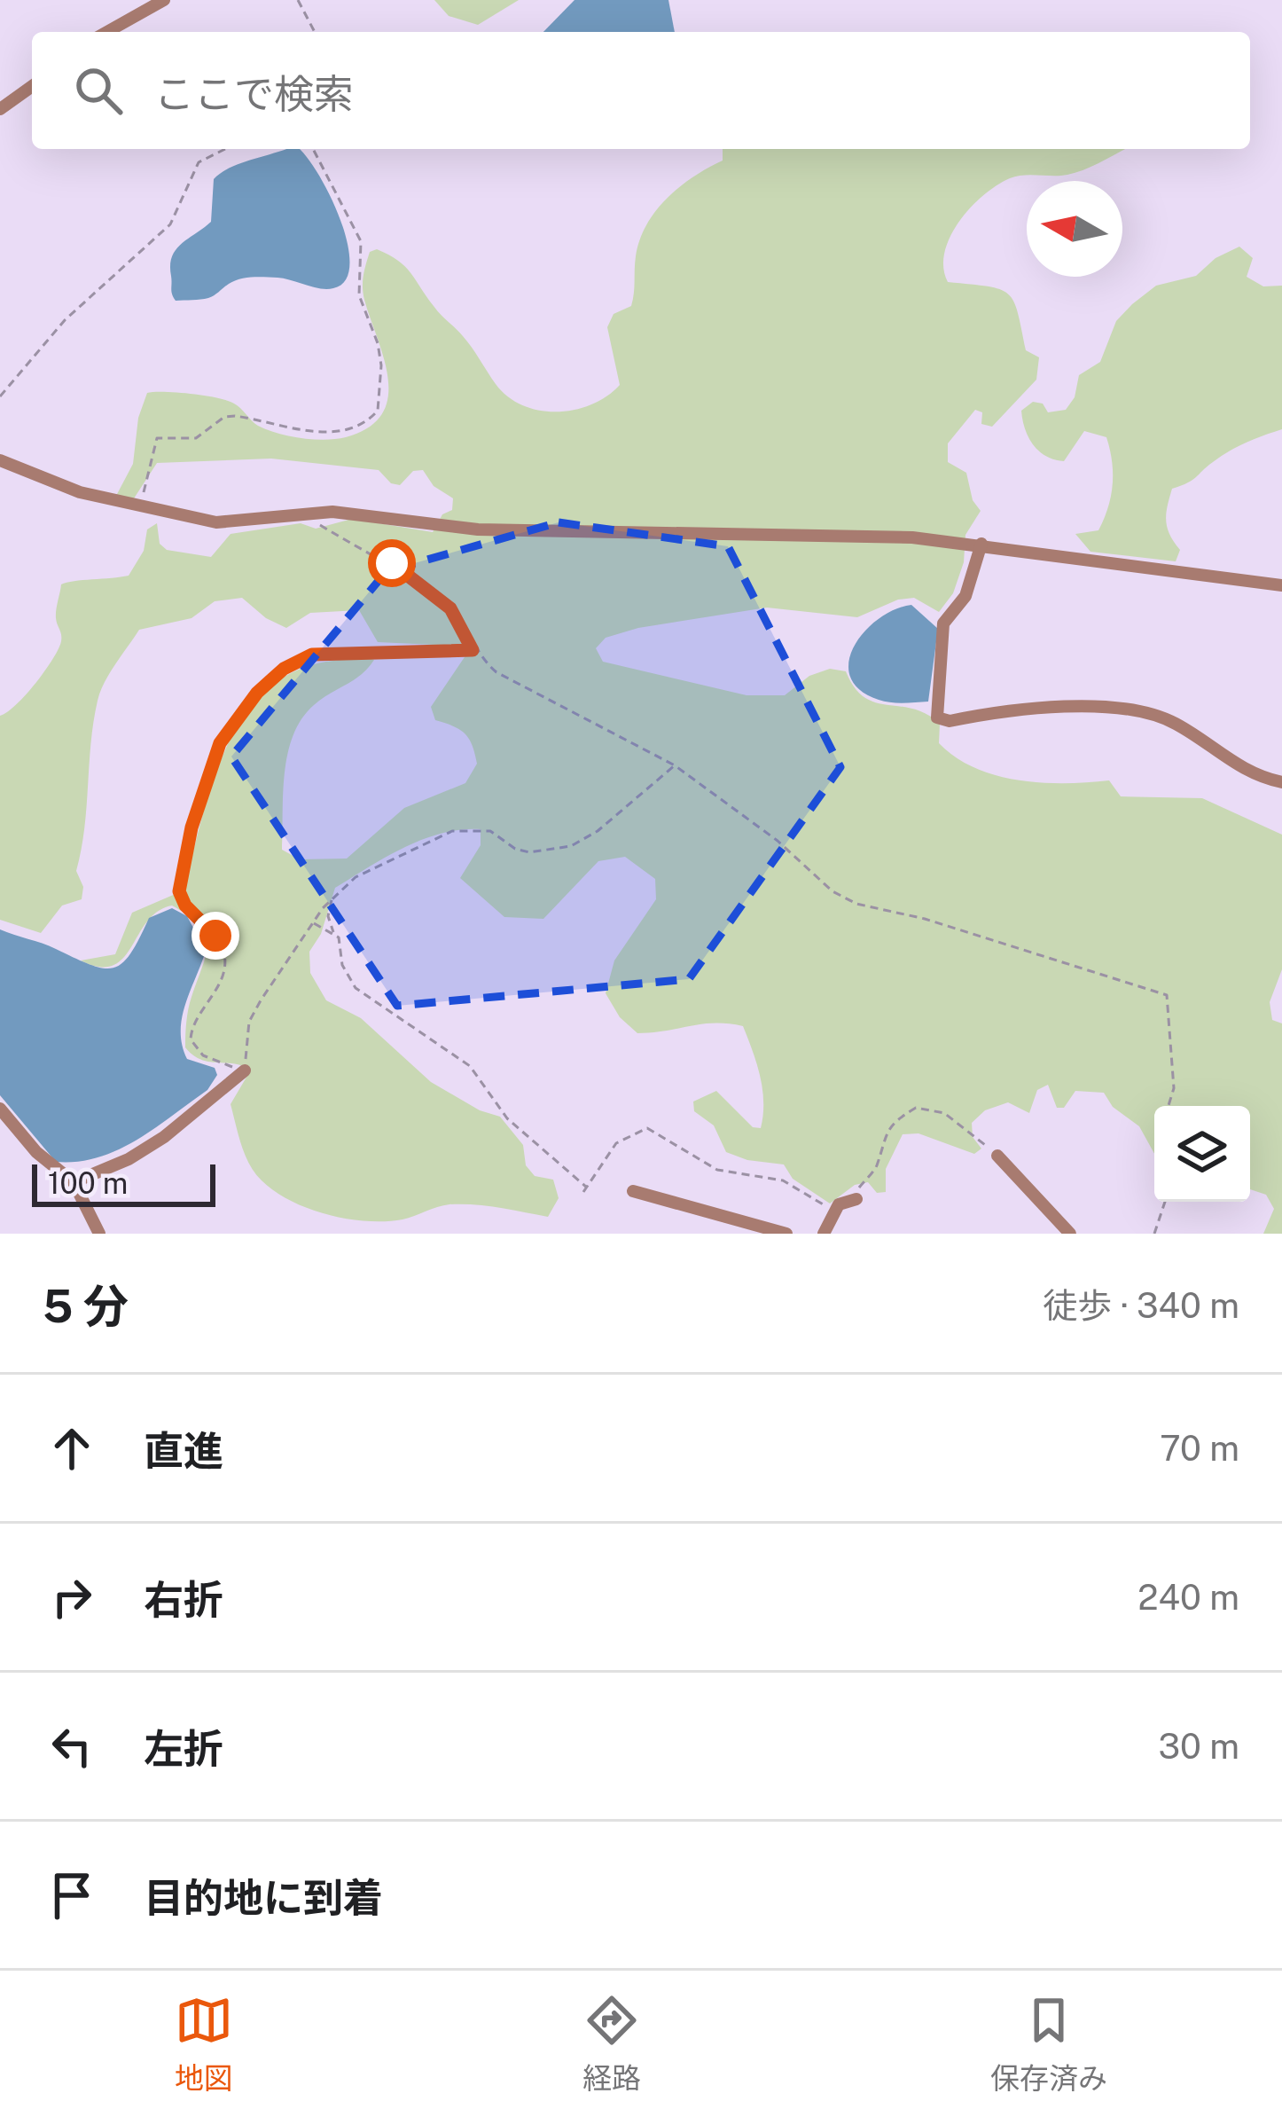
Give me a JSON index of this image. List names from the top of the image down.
{
  "scale_bar": "100 m",
  "north": "left",
  "page": {
    "search": "ここで検索",
    "scale": "100 m",
    "heading": ["5 分", "徒歩 · 340 m"],
    "list": [
      ["直進", "70 m"],
      ["右折", "240 m"],
      ["左折", "30 m"],
      "目的地に到着"
    ],
    "nav": ["地図", "経路", "保存済み"]
  }
}
